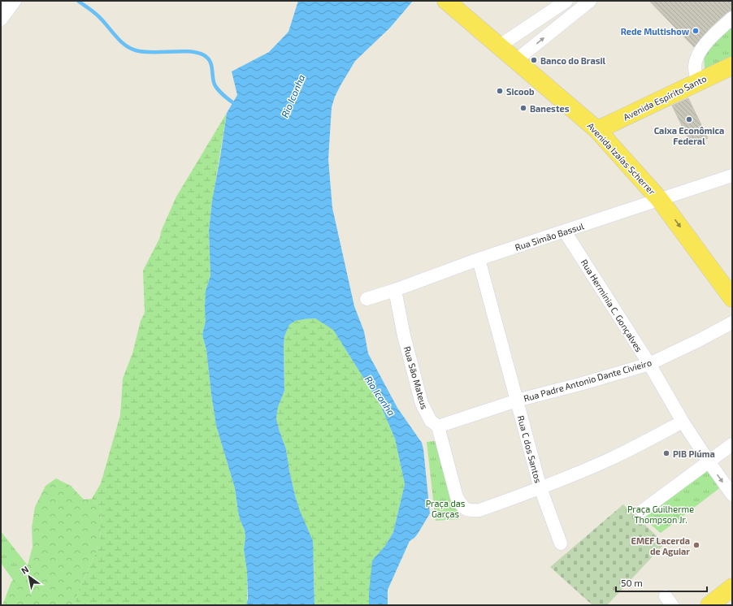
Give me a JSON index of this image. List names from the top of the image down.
{
  "streets": {
    "main road": ["Avenida Espírito Santo", "Avenida Izaías Scherrer"],
    "street": [
      "Rua Simão Bassul",
      "Rua Herminia C. Gonçalves",
      "Rua São Mateus",
      "Rua Padre Antonio Dante Civieiro",
      "Rua C dos Santos"
    ]
  },
  "crossings": [
    ["Avenida Espírito Santo", "Avenida Izaías Scherrer"],
    ["Avenida Izaías Scherrer", "Rua Simão Bassul"],
    ["Rua Simão Bassul", "Rua Herminia C. Gonçalves"],
    ["Rua Simão Bassul", "Rua São Mateus"],
    ["Rua Simão Bassul", "Rua C dos Santos"],
    ["Rua Herminia C. Gonçalves", "Rua Padre Antonio Dante Civieiro"],
    ["Rua São Mateus", "Rua Padre Antonio Dante Civieiro"],
    ["Rua São Mateus", "Rua C dos Santos"],
    ["Rua Padre Antonio Dante Civieiro", "Rua C dos Santos"]
  ],
  "water": ["Rio Iconha"],
  "parks": ["Praça das Garças", "Praça Guilherme Thompson Jr."],
  "places": [
    "Rede Multishow",
    "Banco do Brasil",
    "Sicoob",
    "Banestes",
    "Caixa Econômica Federal",
    "PIB Piúma",
    "EMEF Lacerda de Aguiar"
  ],
  "scale_bar": "50 m",
  "north": "top left"
}
